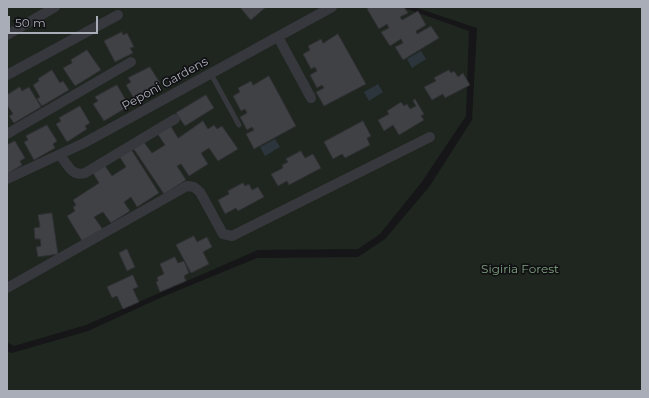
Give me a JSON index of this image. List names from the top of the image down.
{
  "streets": {
    "street": ["Peponi Gardens"]
  },
  "parks": ["Sigiria Forest"],
  "scale_bar": "50 m"
}
